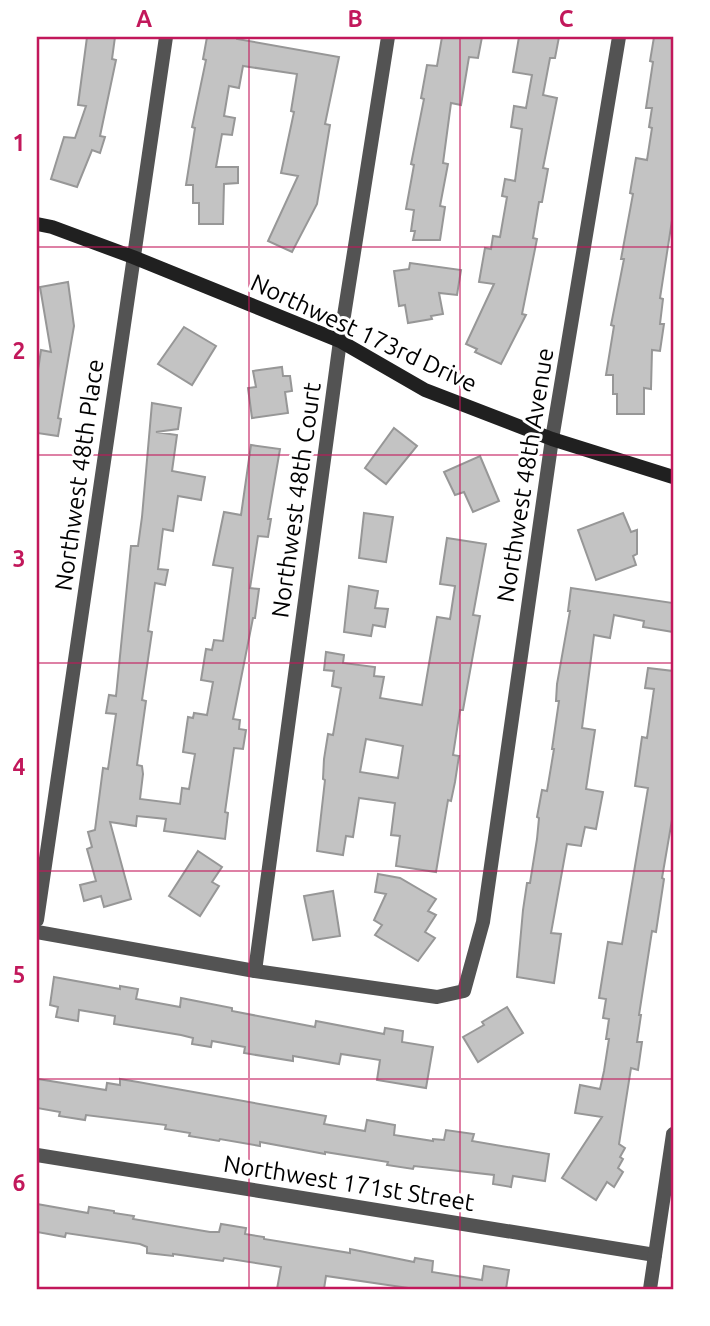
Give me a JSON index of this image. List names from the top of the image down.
{
  "streets": {
    "street": [
      "Northwest 173rd Drive",
      "Northwest 48th Place",
      "Northwest 48th Avenue",
      "Northwest 48th Court",
      "Northwest 171st Street"
    ]
  },
  "crossings": [
    ["Northwest 173rd Drive", "Northwest 48th Place"],
    ["Northwest 173rd Drive", "Northwest 48th Avenue"],
    ["Northwest 173rd Drive", "Northwest 48th Court"],
    ["Northwest 48th Avenue", "Northwest 48th Court"]
  ],
  "grid": {
    "columns": ["A", "B", "C"],
    "rows": [
      "1",
      "2",
      "3",
      "4",
      "5",
      "6"
    ]
  }
}
